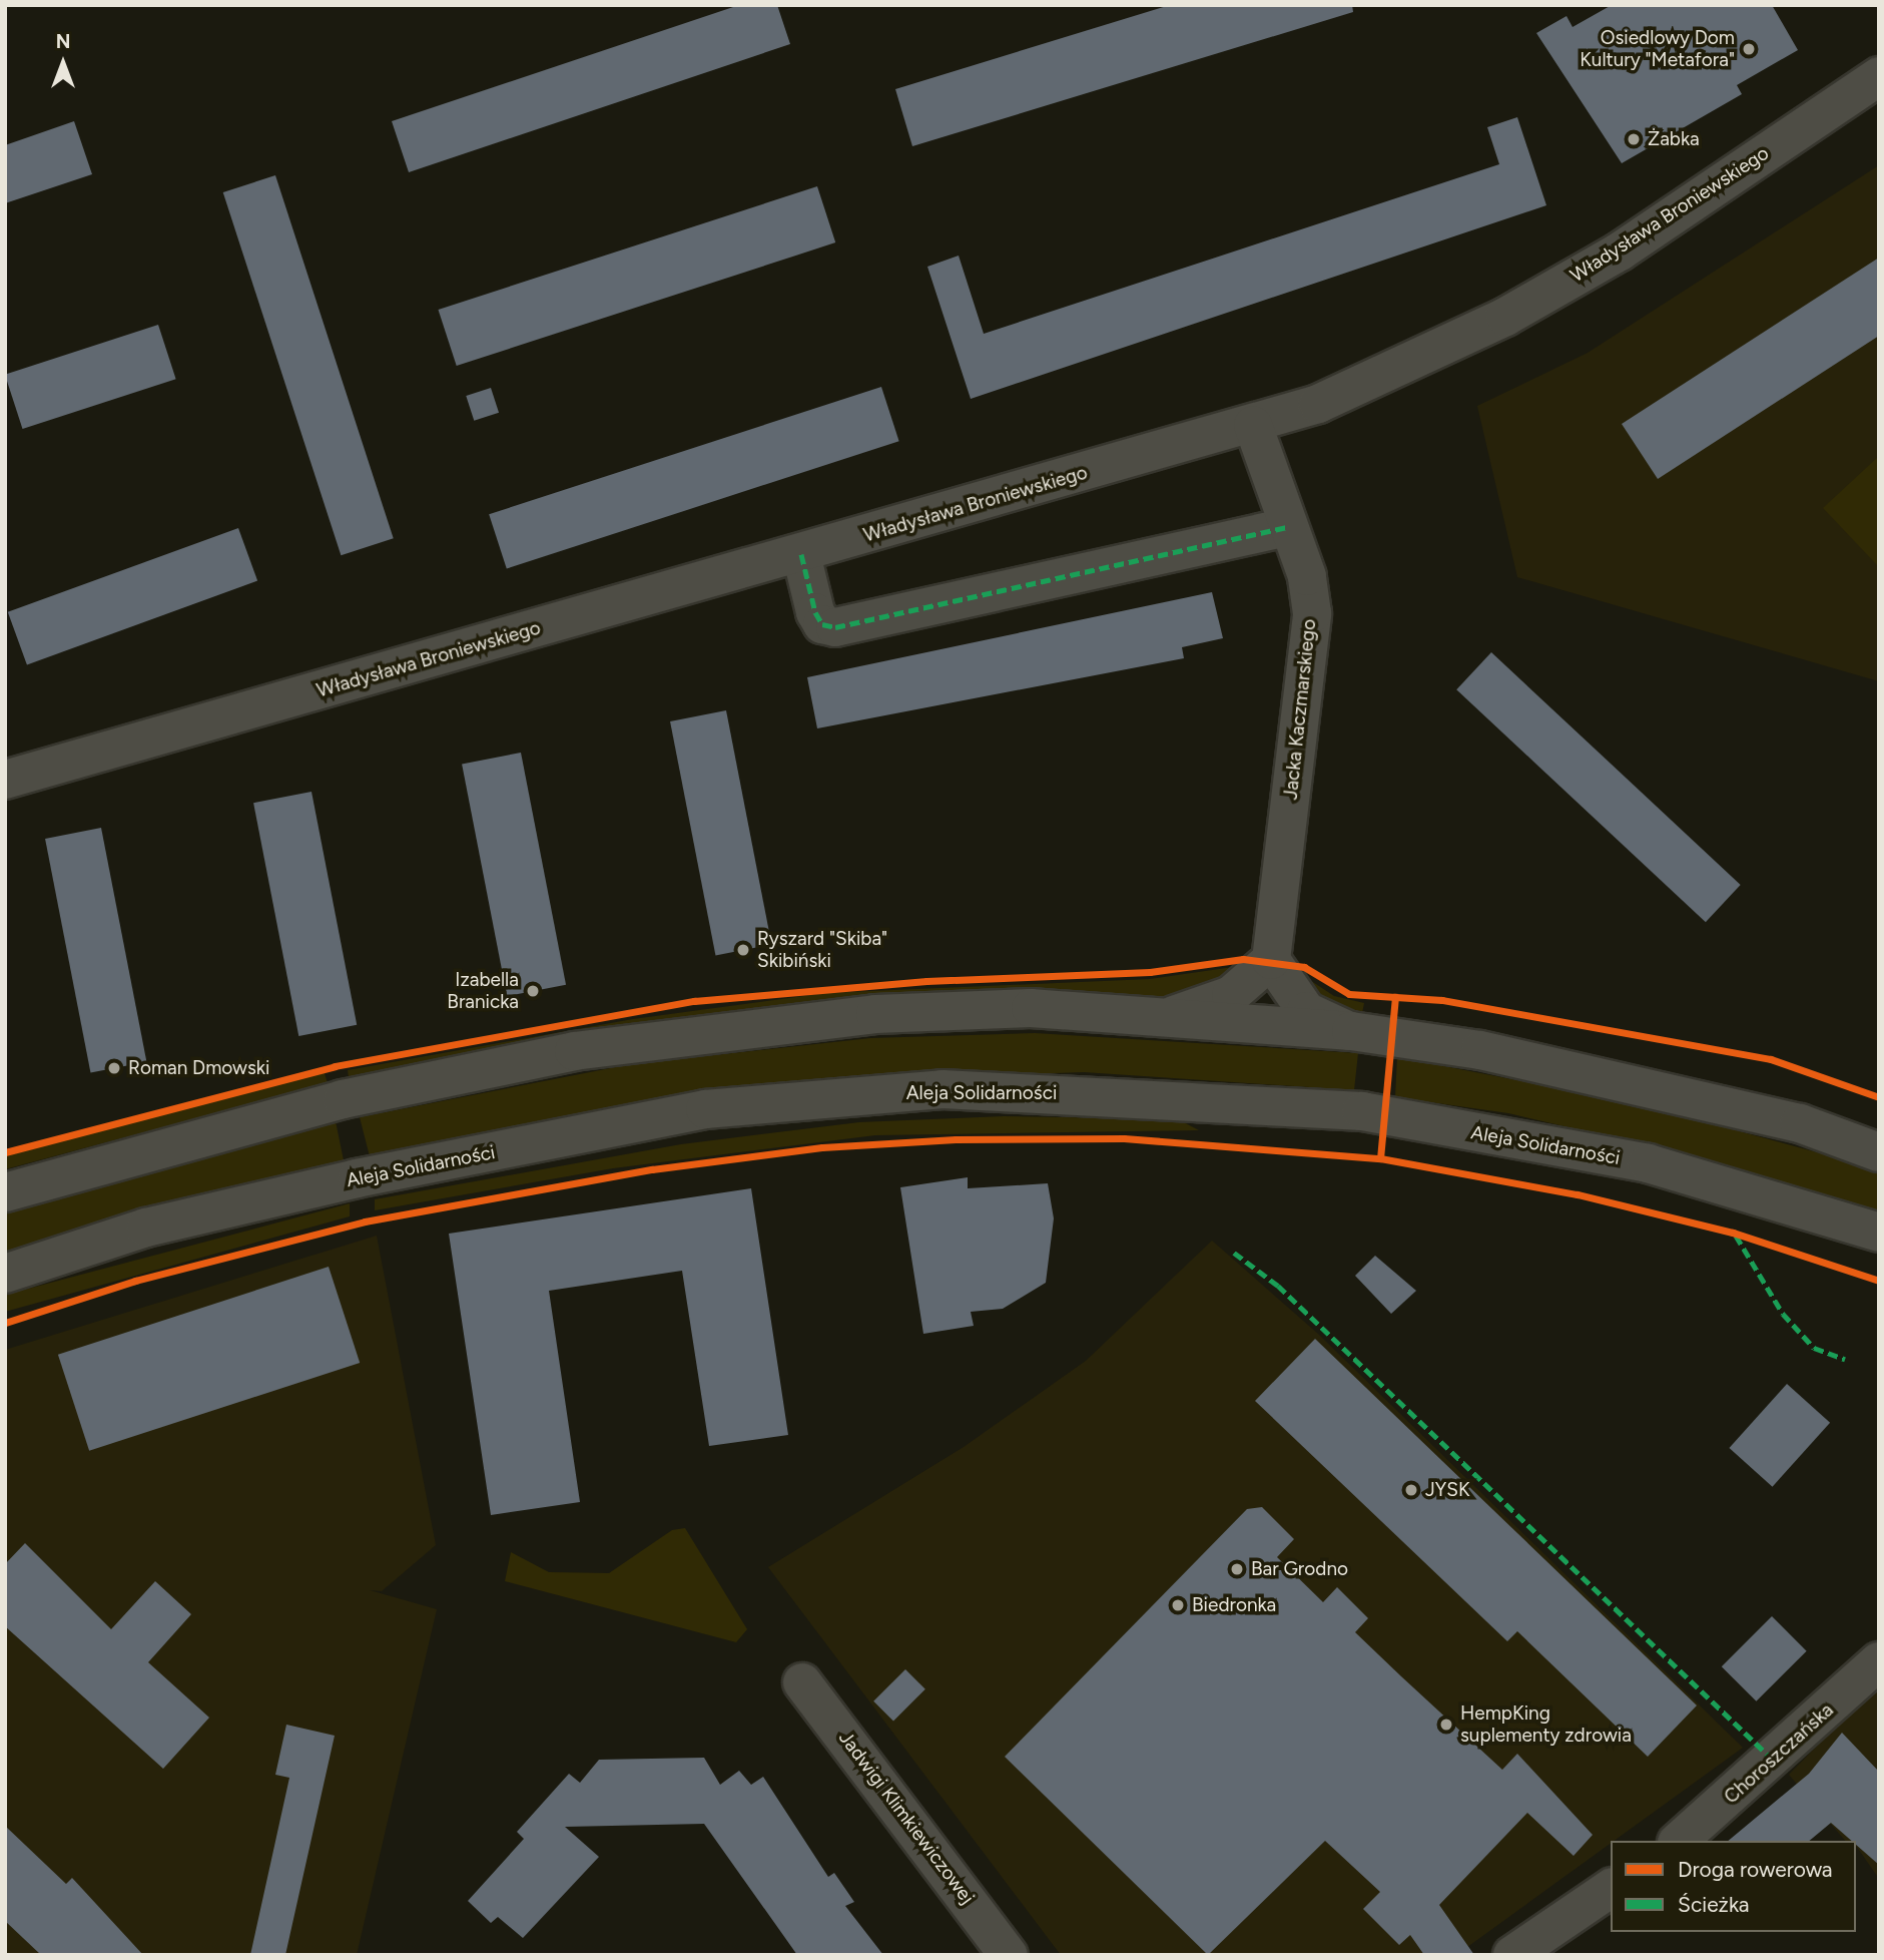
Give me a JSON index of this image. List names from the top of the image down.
{
  "streets": {
    "street": [
      "Władysława Broniewskiego",
      "Jacka Kaczmarskiego",
      "Aleja Solidarności",
      "Choroszczańska",
      "Jadwigi Klimkiewiczowej"
    ]
  },
  "crossings": [
    ["Władysława Broniewskiego", "Jacka Kaczmarskiego"]
  ],
  "places": [
    "Osiedlowy Dom Kultury \"Metafora\"",
    "Żabka",
    "Ryszard \"Skiba\" Skibiński",
    "Izabella Branicka",
    "Roman Dmowski",
    "JYSK",
    "Bar Grodno",
    "Biedronka",
    "HempKing suplementy zdrowia"
  ],
  "legend": ["Droga rowerowa", "Ścieżka"],
  "north": "top"
}
